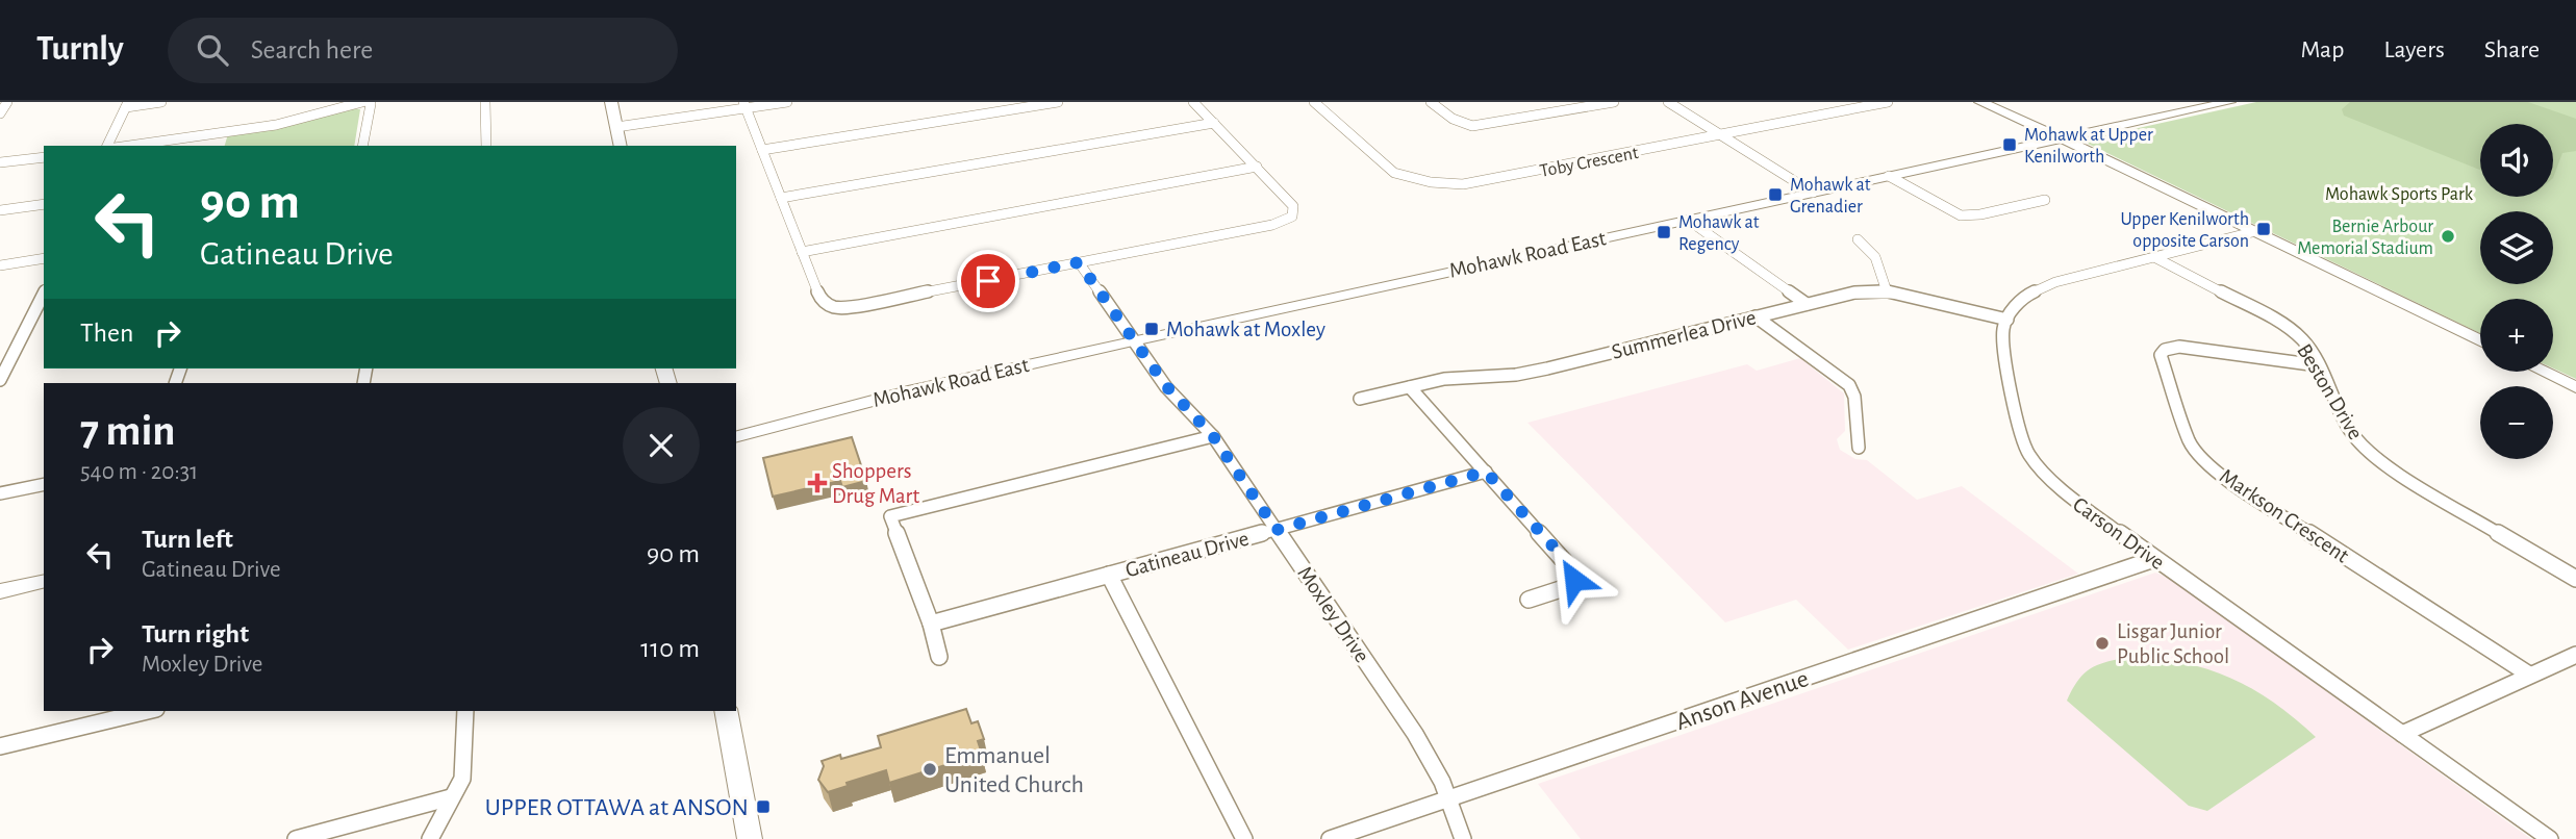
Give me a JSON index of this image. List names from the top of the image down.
{
  "streets": {
    "main road": ["Mohawk Road East"],
    "street": [
      "Toby Crescent",
      "Summerlea Drive",
      "Beston Drive",
      "Markson Crescent",
      "Carson Drive",
      "Gatineau Drive",
      "Moxley Drive",
      "Anson Avenue"
    ]
  },
  "crossings": [
    ["Mohawk Road East", "Moxley Drive"],
    ["Summerlea Drive", "Carson Drive"],
    ["Beston Drive", "Markson Crescent"],
    ["Carson Drive", "Anson Avenue"],
    ["Gatineau Drive", "Moxley Drive"],
    ["Moxley Drive", "Anson Avenue"]
  ],
  "parks": ["Mohawk Sports Park"],
  "places": {
    "transit": [
      "Mohawk at Upper Kenilworth",
      "Mohawk at Grenadier",
      "Upper Kenilworth opposite Carson",
      "Mohawk at Regency",
      "Mohawk at Moxley",
      "UPPER OTTAWA at ANSON"
    ],
    "other": ["Bernie Arbour Memorial Stadium", "Lisgar Junior Public School", "Emmanuel United Church"],
    "health": ["Shoppers Drug Mart"]
  },
  "page": {
    "header": "Turnly",
    "search": "Search here",
    "nav": ["Map", "Layers", "Share"],
    "map_buttons": ["+", "−"],
    "turn": ["90 m", "Gatineau Drive"],
    "then": "Then",
    "heading": ["7 min", "540 m · 20:31"],
    "list": [
      {
        "name": "Turn left",
        "note": "Gatineau Drive",
        "value": "90 m"
      },
      {
        "name": "Turn right",
        "note": "Moxley Drive",
        "value": "110 m"
      }
    ]
  }
}
